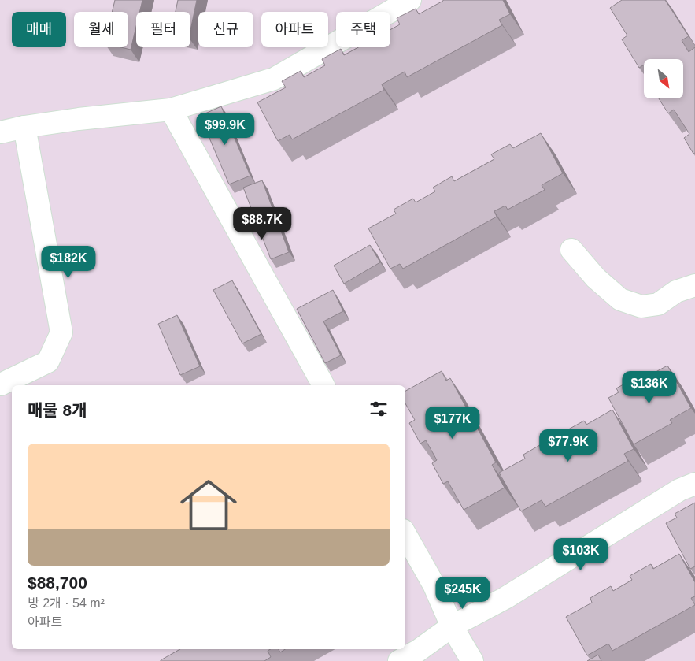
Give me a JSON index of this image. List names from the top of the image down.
{
  "north": "bottom right",
  "page": {
    "chip": [
      "매매",
      "월세",
      "필터",
      "신규",
      "아파트",
      "주택"
    ],
    "price": [
      "$99.9K",
      "$88.7K",
      "$182K",
      "$136K",
      "$177K",
      "$77.9K",
      "$103K",
      "$245K"
    ],
    "heading": "매물 8개",
    "list": [
      {
        "name": "$88,700",
        "note": "방 2개 · 54 m² · 아파트"
      }
    ]
  }
}
